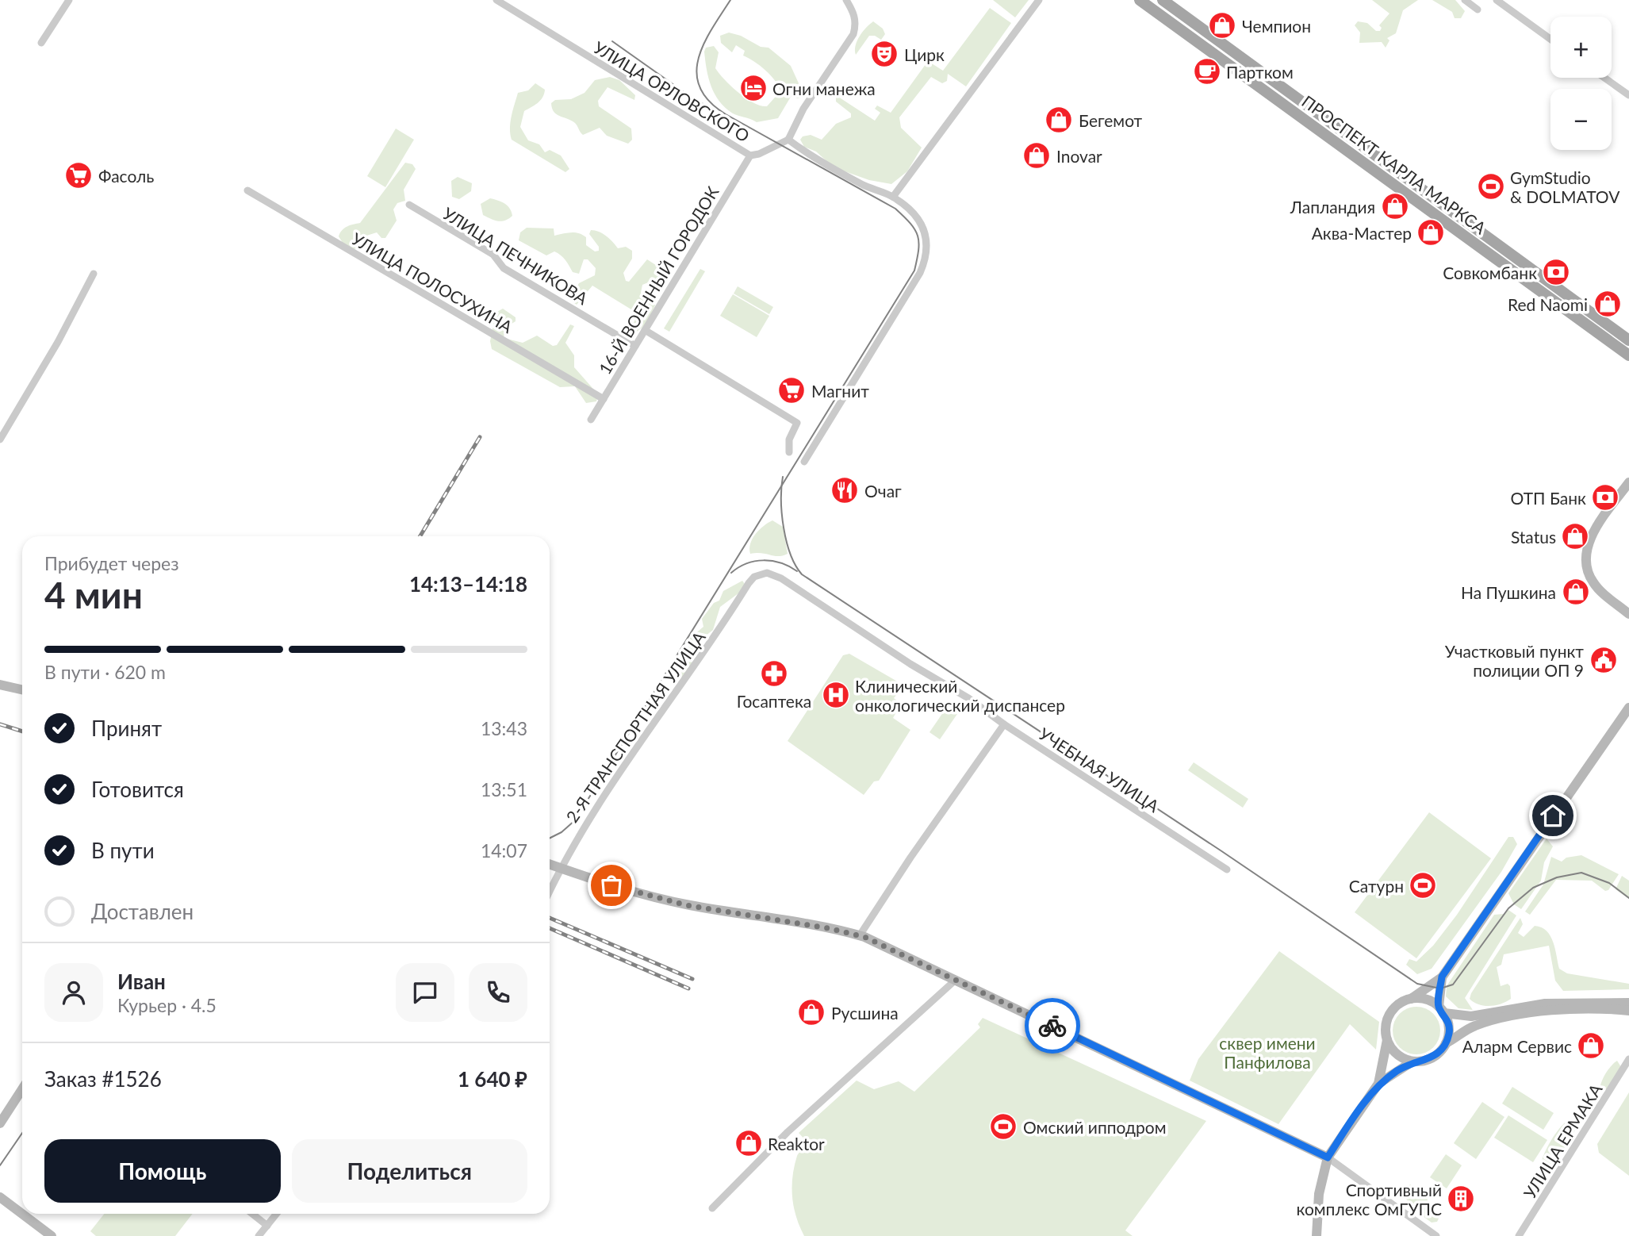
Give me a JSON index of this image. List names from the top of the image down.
{
  "streets": {
    "main road": ["ПРОСПЕКТ КАРЛА МАРКСА"],
    "street": [
      "УЛИЦА ОРЛОВСКОГО",
      "УЛИЦА ПЕЧНИКОВА",
      "16-Й ВОЕННЫЙ ГОРОДОК",
      "УЛИЦА ПОЛОСУХИНА",
      "2-Я ТРАНСПОРТНАЯ УЛИЦА",
      "УЧЕБНАЯ УЛИЦА",
      "УЛИЦА ЕРМАКА"
    ]
  },
  "crossings": [
    ["УЛИЦА ОРЛОВСКОГО", "16-Й ВОЕННЫЙ ГОРОДОК"],
    ["УЛИЦА ПЕЧНИКОВА", "16-Й ВОЕННЫЙ ГОРОДОК"],
    ["16-Й ВОЕННЫЙ ГОРОДОК", "УЛИЦА ПОЛОСУХИНА"],
    ["2-Я ТРАНСПОРТНАЯ УЛИЦА", "УЧЕБНАЯ УЛИЦА"]
  ],
  "parks": ["сквер имени Панфилова"],
  "places": {
    "shop": [
      "Чемпион",
      "Бегемот",
      "Inovar",
      "Лапландия",
      "Аква-Мастер",
      "Red Naomi",
      "Status",
      "На Пушкина",
      "Русшина",
      "Аларм Сервис",
      "Reaktor"
    ],
    "theatre": ["Цирк"],
    "cafe": ["Партком"],
    "hotel": ["Огни манежа"],
    "supermarket": ["Фасоль", "Магнит"],
    "sports": ["GymStudio & DOLMATOV", "Сатурн", "Омский ипподром"],
    "bank": ["Совкомбанк", "ОТП Банк"],
    "restaurant": ["Очаг"],
    "public building": ["Участковый пункт полиции ОП 9"],
    "pharmacy": ["Госаптека"],
    "hospital": ["Клинический онкологический диспансер"],
    "building": ["Спортивный комплекс ОмГУПС"]
  },
  "page": {
    "map_buttons": ["+", "−"],
    "heading": ["4 мин", "Прибудет через", "14:13–14:18"],
    "panel": [
      "Иван",
      "Курьер · 4.5",
      "Заказ #1526",
      "1 640 ₽"
    ],
    "bar": "В пути · 620 m",
    "list": [
      ["Принят", "13:43"],
      ["Готовится", "13:51"],
      ["В пути", "14:07"],
      "Доставлен"
    ],
    "buttons": ["Помощь", "Поделиться"]
  }
}
